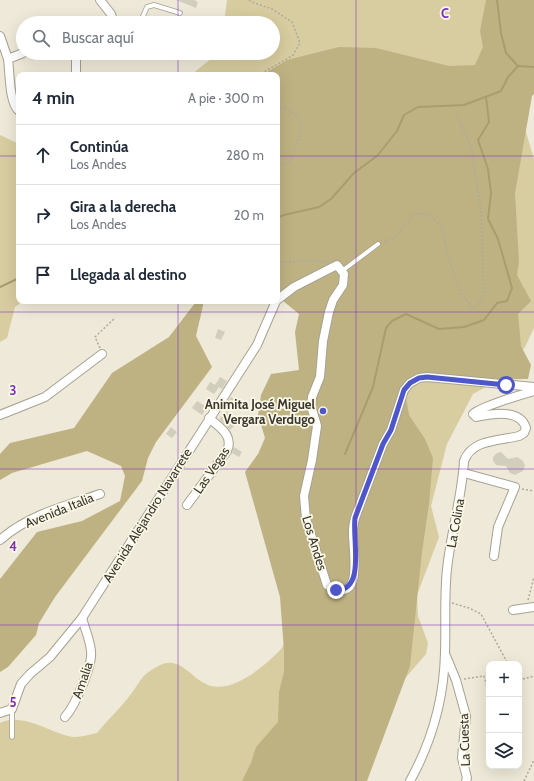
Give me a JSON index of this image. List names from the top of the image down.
{
  "streets": {
    "street": [
      "Las Vegas",
      "Avenida Italia",
      "Avenida Alejandro Navarrete",
      "La Colina",
      "Los Andes",
      "Amalia",
      "La Cuesta"
    ]
  },
  "crossings": [
    ["Las Vegas", "Avenida Alejandro Navarrete"],
    ["Avenida Alejandro Navarrete", "Los Andes"],
    ["Avenida Alejandro Navarrete", "Amalia"],
    ["La Colina", "La Cuesta"]
  ],
  "places": ["Animita José Miguel Vergara Verdugo"],
  "page": {
    "search": "Buscar aquí",
    "heading": ["4 min", "A pie · 300 m"],
    "list": [
      ["Continúa", "Los Andes", "280 m"],
      ["Gira a la derecha", "Los Andes", "20 m"],
      "Llegada al destino"
    ],
    "map_buttons": ["+", "−"]
  },
  "grid": {
    "columns": ["C"],
    "rows": ["3", "4", "5"]
  }
}
